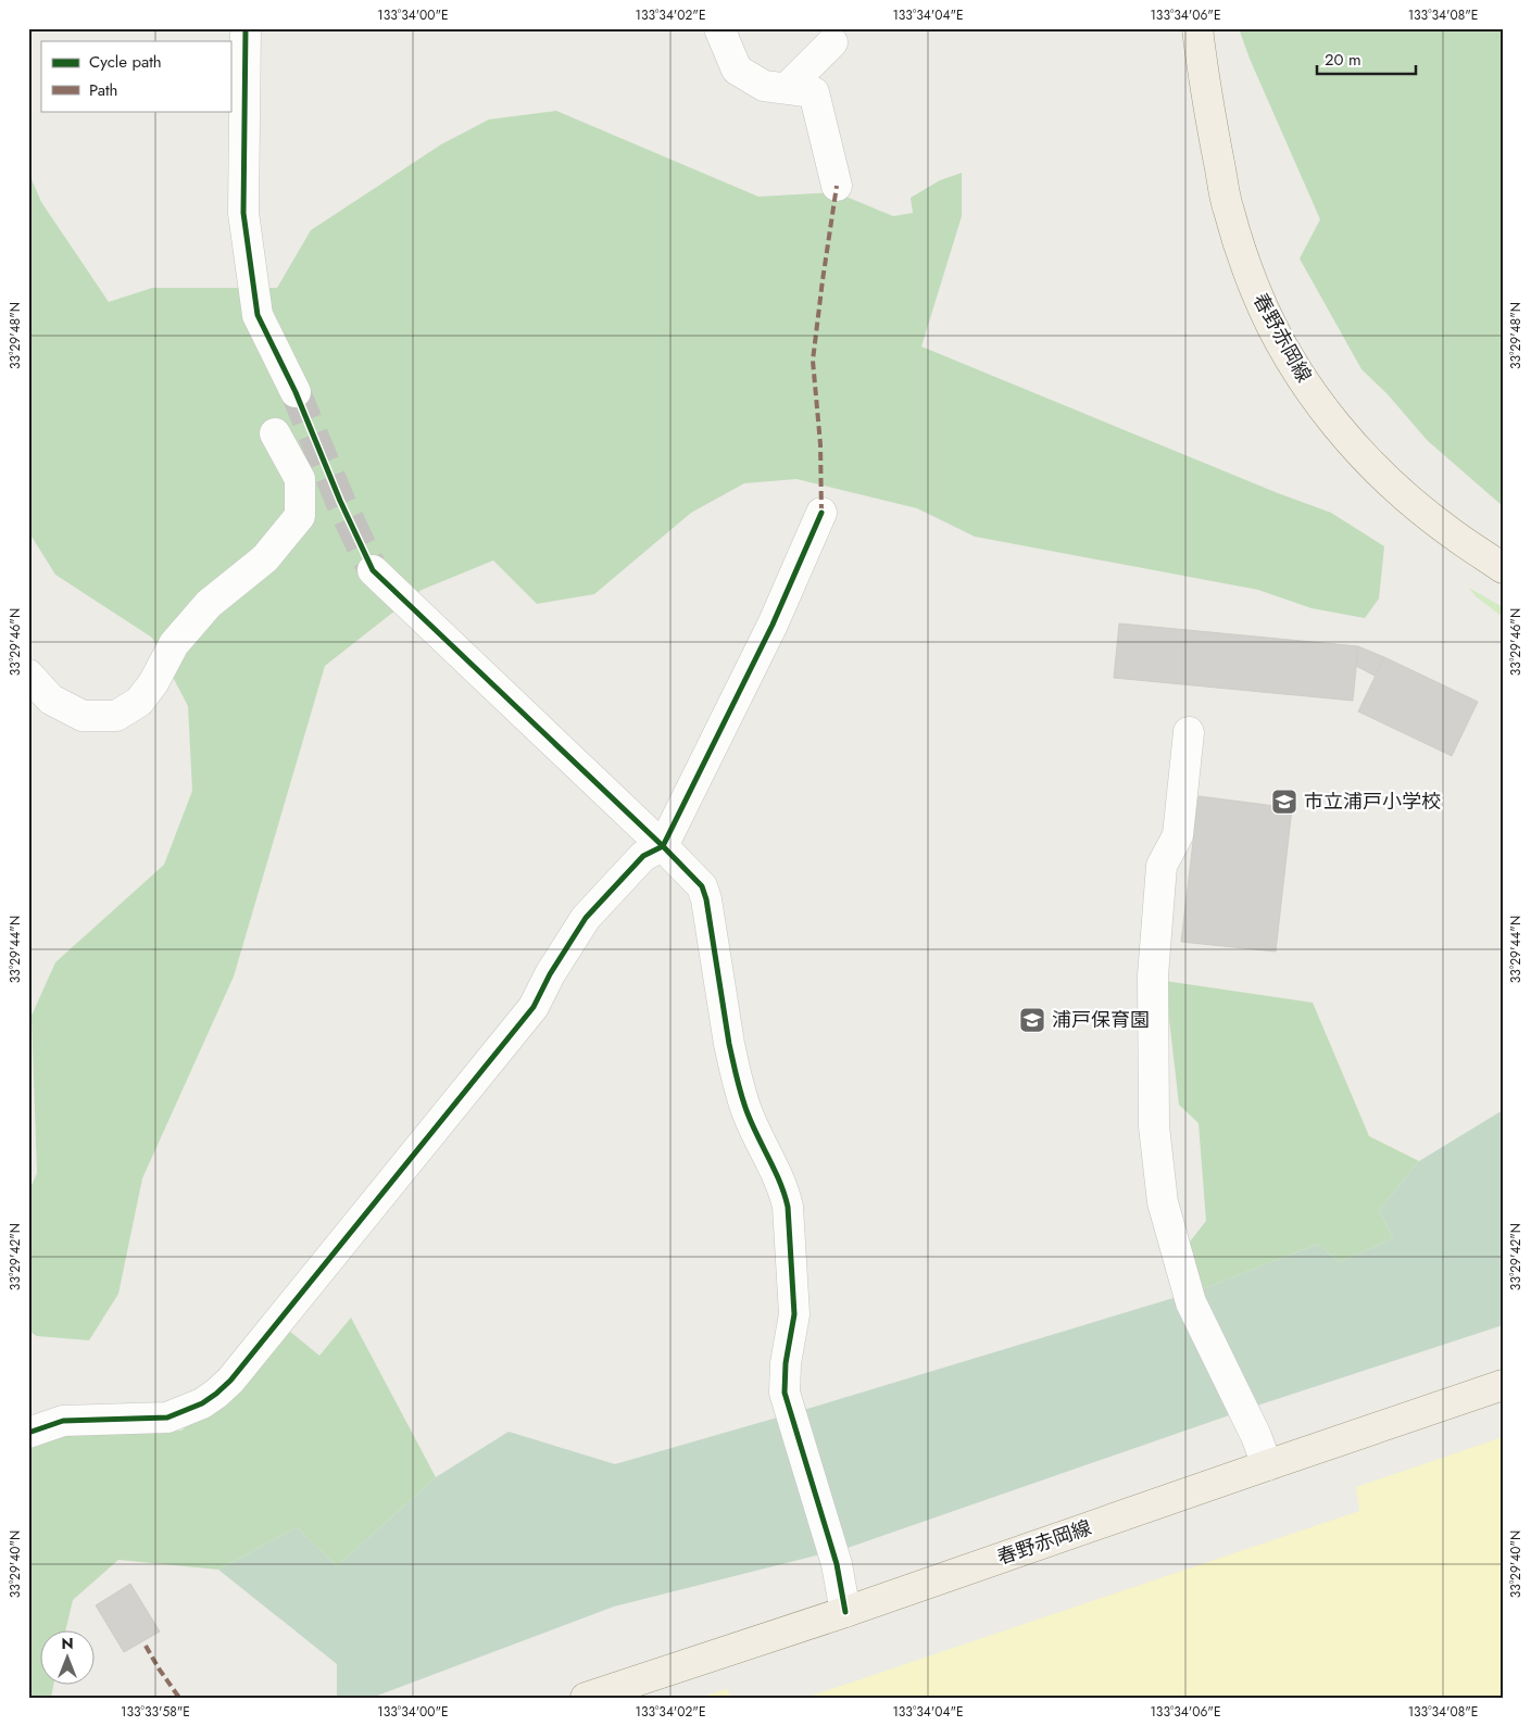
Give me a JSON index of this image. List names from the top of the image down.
{
  "streets": {
    "main road": ["春野赤岡線"]
  },
  "places": {
    "school or university": ["市立浦戸小学校", "浦戸保育園"]
  },
  "legend": ["Cycle path", "Path"],
  "scale_bar": "20 m",
  "north": "top",
  "coordinates": [
    "133°34'00\"E",
    "133°34'02\"E",
    "133°34'04\"E",
    "133°34'06\"E",
    "133°34'08\"E",
    "33°29'48\"N",
    "33°29'46\"N",
    "33°29'44\"N",
    "33°29'42\"N",
    "33°29'40\"N",
    "133°33'58\"E"
  ]
}
